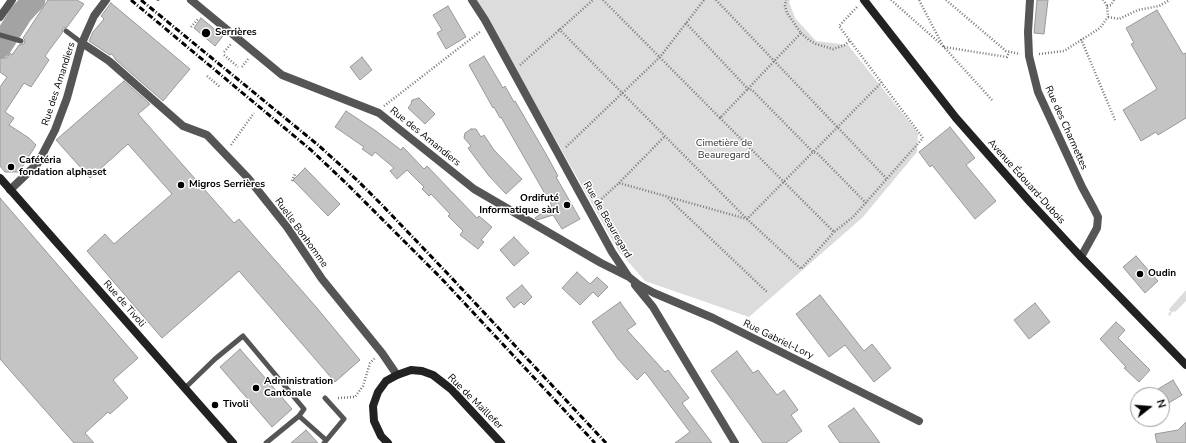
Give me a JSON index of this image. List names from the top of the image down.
{
  "streets": {
    "street": [
      "Rue des Amandiers",
      "Rue des Charmettes",
      "Avenue Édouard-Dubois",
      "Rue de Beauregard",
      "Ruelle Bonhomme",
      "Rue de Tivoli",
      "Rue Gabriel-Lory",
      "Rue de Maillefer"
    ]
  },
  "crossings": [
    ["Rue des Amandiers", "Rue de Beauregard"],
    ["Rue des Amandiers", "Ruelle Bonhomme"],
    ["Rue des Amandiers", "Rue de Tivoli"],
    ["Rue des Amandiers", "Rue Gabriel-Lory"],
    ["Rue des Charmettes", "Avenue Édouard-Dubois"],
    ["Rue de Beauregard", "Rue Gabriel-Lory"],
    ["Ruelle Bonhomme", "Rue de Maillefer"]
  ],
  "parks": ["Cimetière de Beauregard"],
  "places": [
    "Serrières",
    "Cafétéria fondation alphaset",
    "Migros Serrières",
    "Ordifuté Informatique sàrl",
    "Oudin",
    "Administration Cantonale",
    "Tivoli"
  ],
  "north": "right"
}
